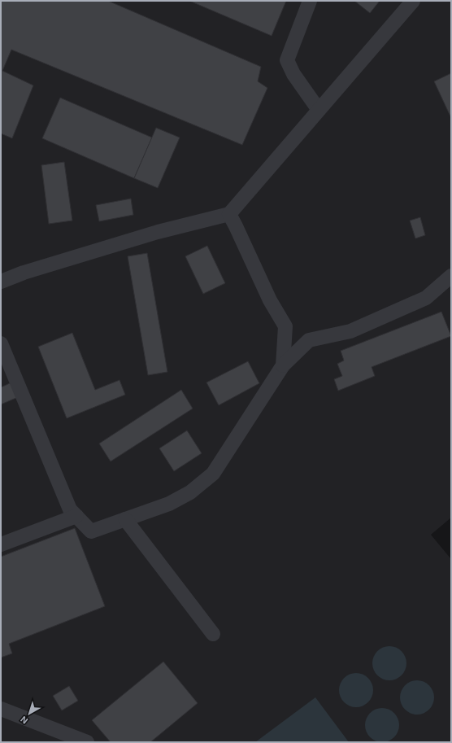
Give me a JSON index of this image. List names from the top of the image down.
{
  "north": "bottom left"
}
